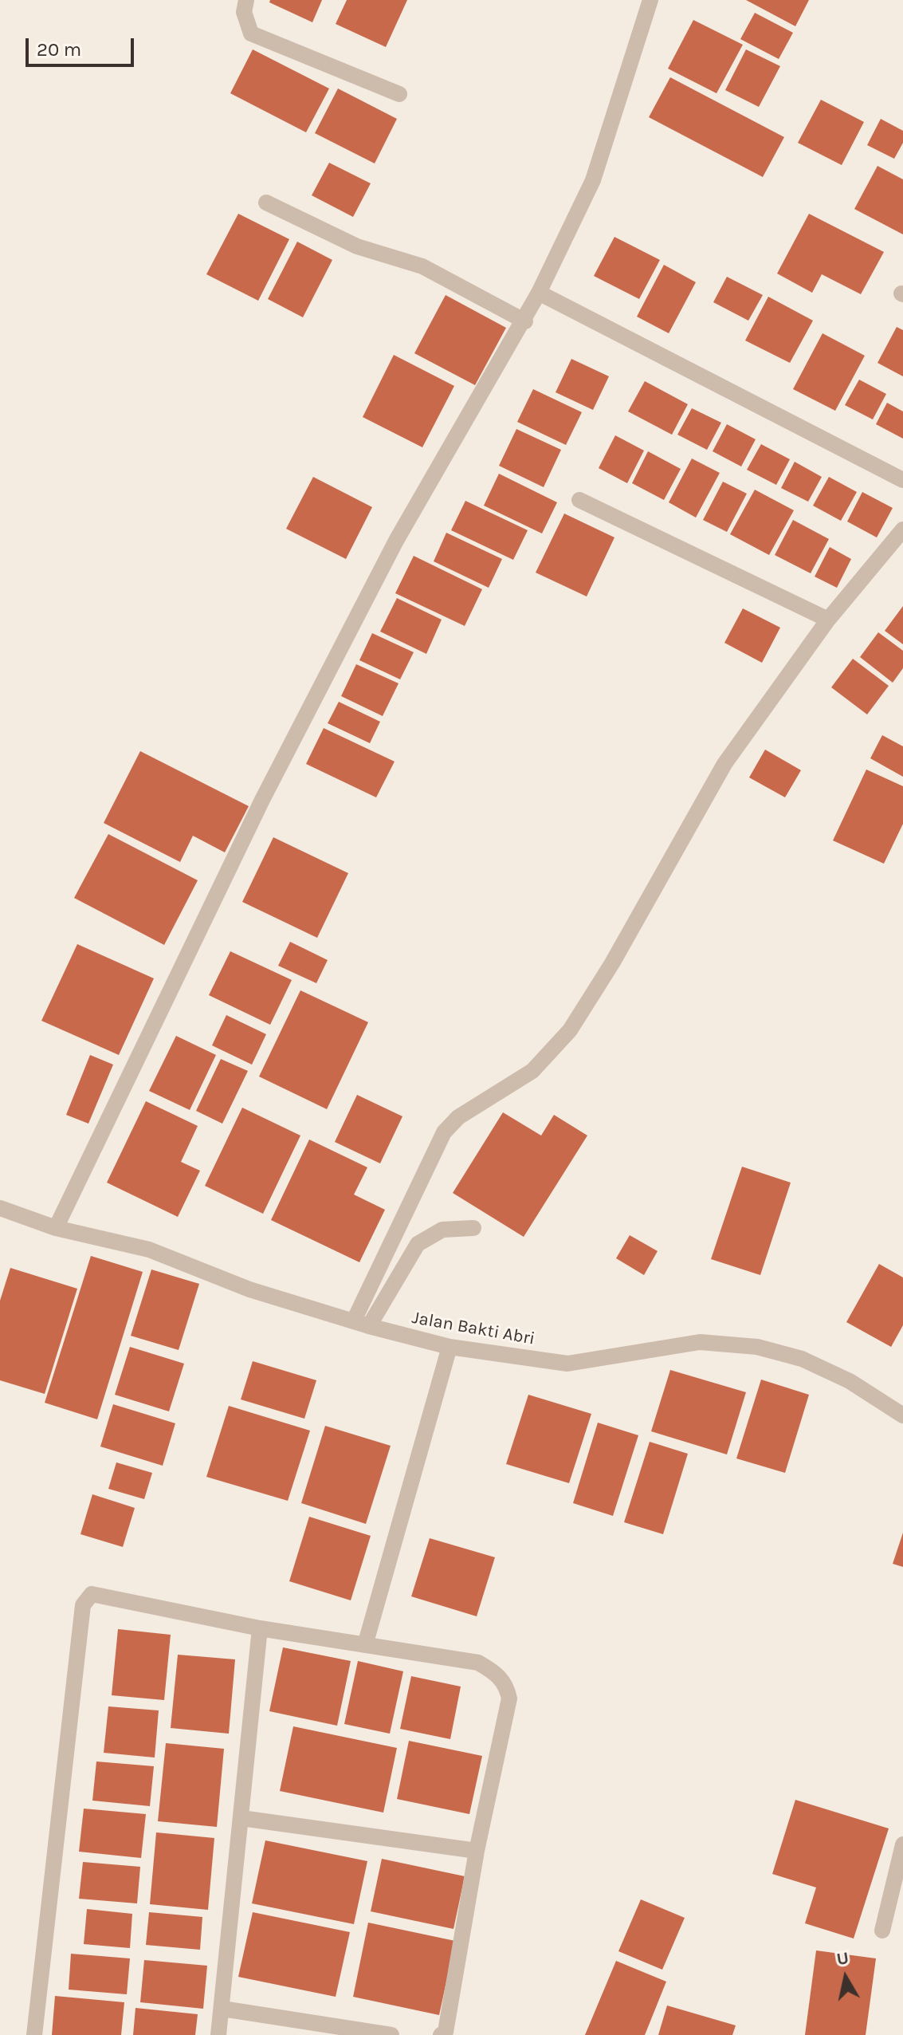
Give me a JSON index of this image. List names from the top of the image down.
{
  "streets": {
    "street": ["Jalan Bakti Abri"]
  },
  "scale_bar": "20 m",
  "north": "top"
}
